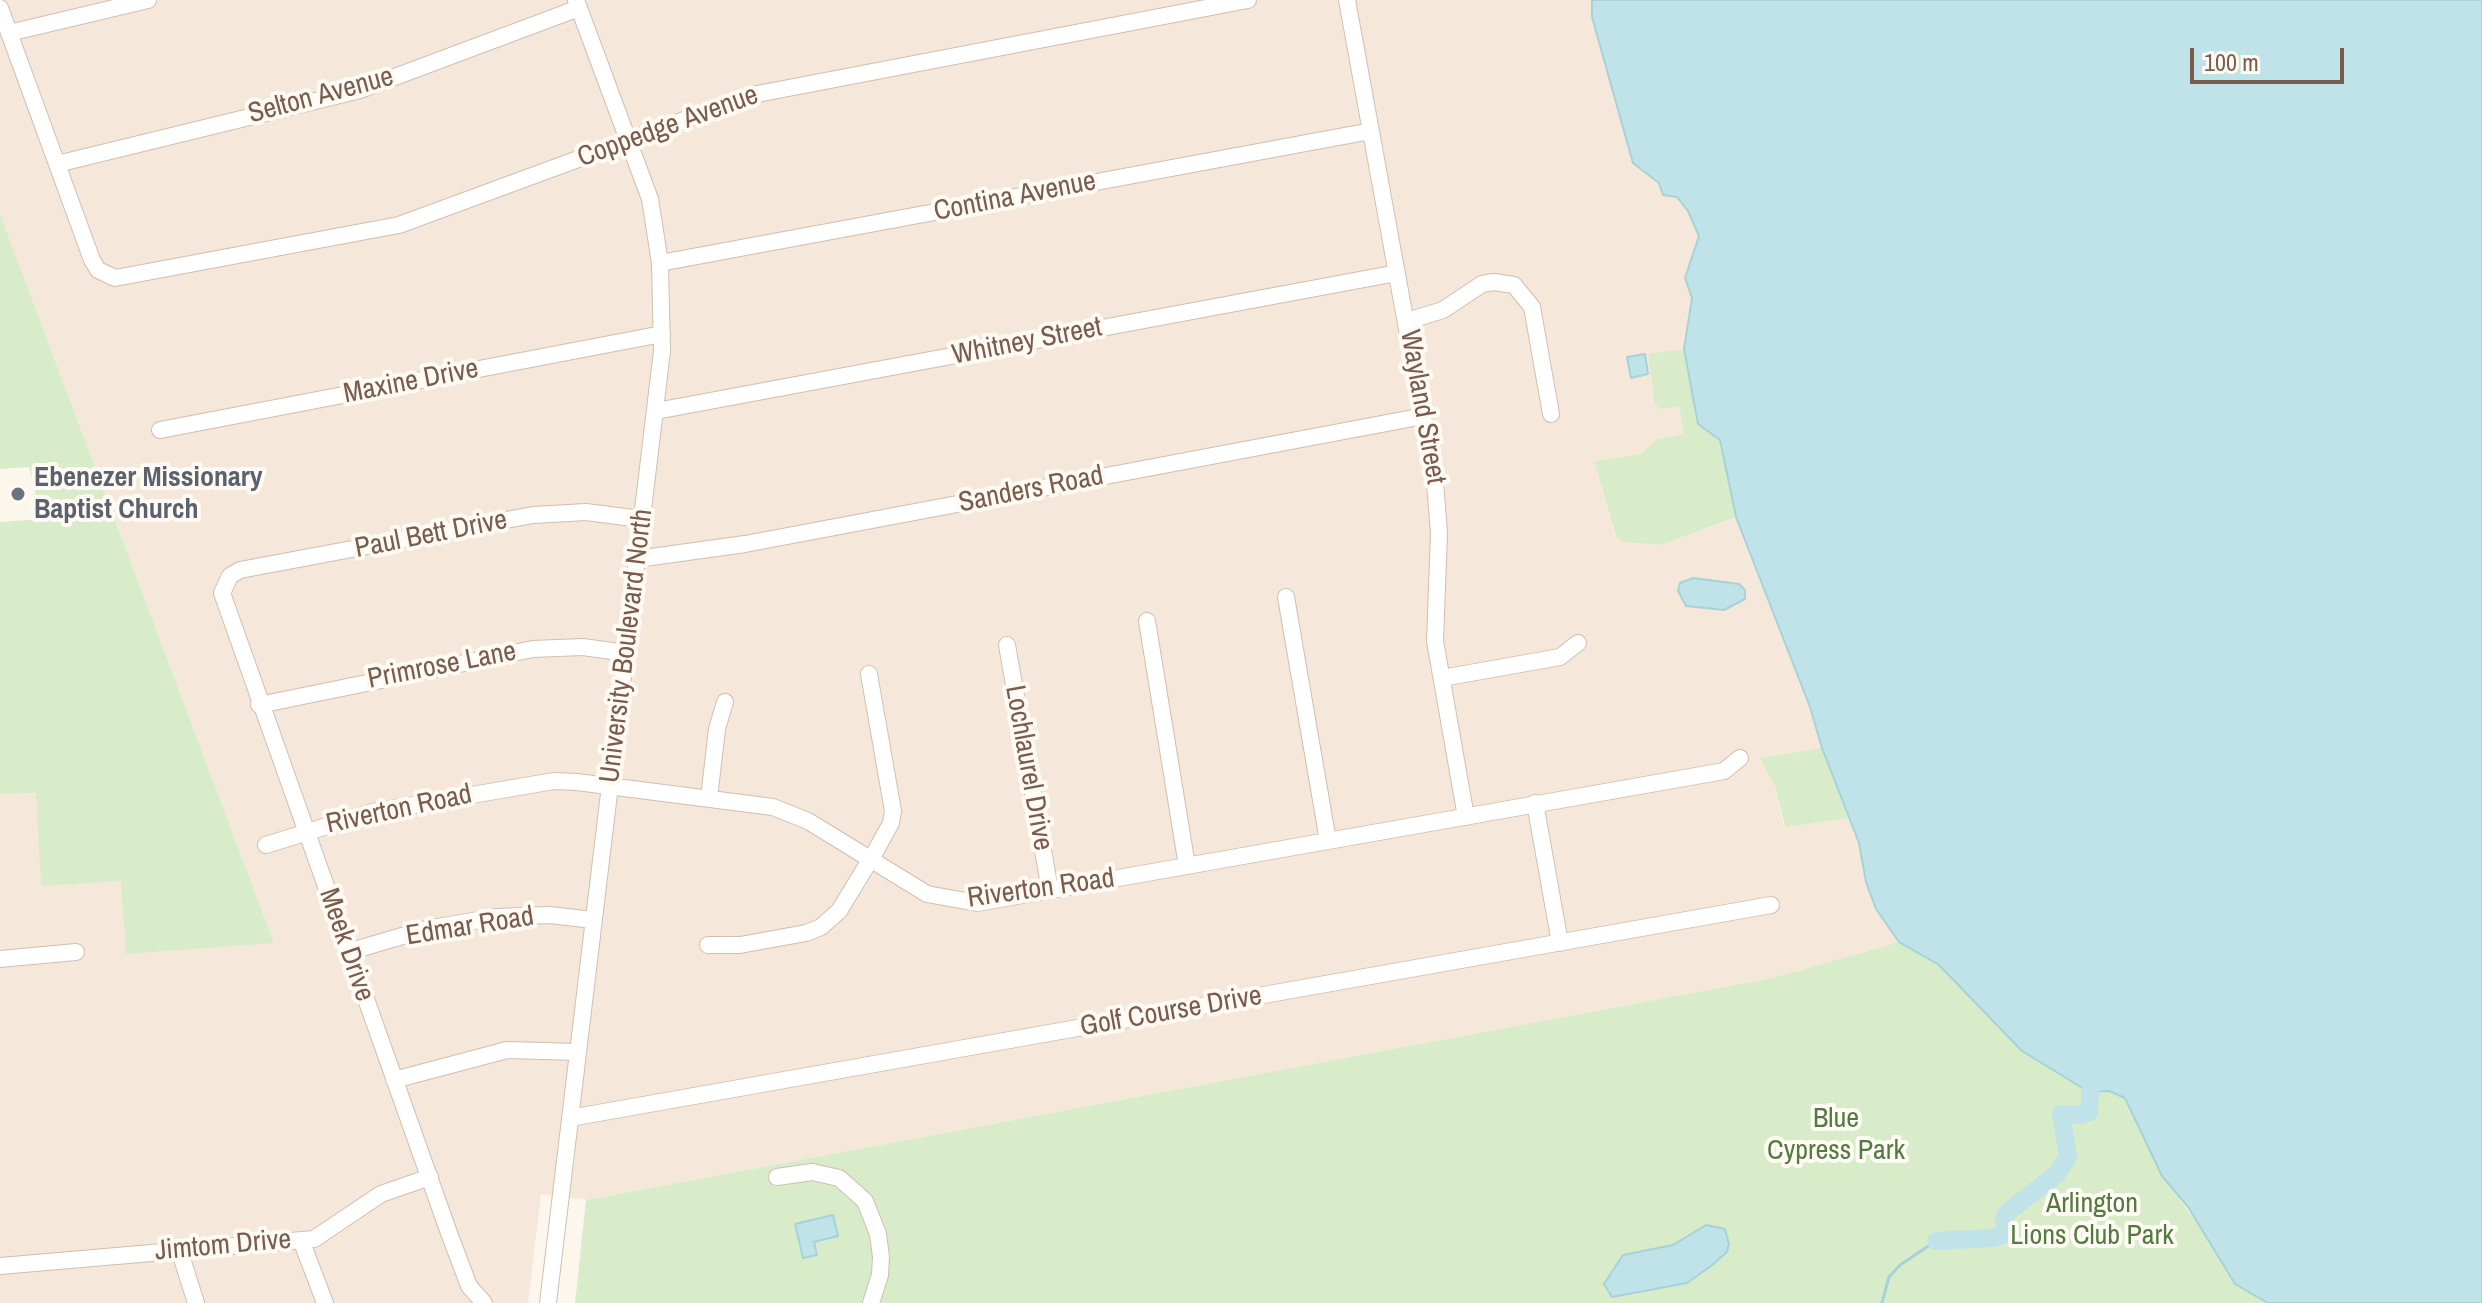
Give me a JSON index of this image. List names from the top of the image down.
{
  "streets": {
    "street": [
      "Selton Avenue",
      "Coppedge Avenue",
      "Contina Avenue",
      "Whitney Street",
      "Maxine Drive",
      "Wayland Street",
      "Sanders Road",
      "Paul Bett Drive",
      "University Boulevard North",
      "Primrose Lane",
      "Lochlaurel Drive",
      "Riverton Road",
      "Edmar Road",
      "Meek Drive",
      "Golf Course Drive",
      "Jimtom Drive"
    ]
  },
  "crossings": [
    ["Selton Avenue", "Coppedge Avenue"],
    ["Selton Avenue", "University Boulevard North"],
    ["Coppedge Avenue", "University Boulevard North"],
    ["Contina Avenue", "Wayland Street"],
    ["Contina Avenue", "University Boulevard North"],
    ["Whitney Street", "Wayland Street"],
    ["Whitney Street", "University Boulevard North"],
    ["Maxine Drive", "University Boulevard North"],
    ["Wayland Street", "Sanders Road"],
    ["Wayland Street", "Riverton Road"],
    ["Sanders Road", "University Boulevard North"],
    ["Paul Bett Drive", "University Boulevard North"],
    ["Paul Bett Drive", "Meek Drive"],
    ["University Boulevard North", "Primrose Lane"],
    ["University Boulevard North", "Riverton Road"],
    ["University Boulevard North", "Edmar Road"],
    ["University Boulevard North", "Golf Course Drive"],
    ["Primrose Lane", "Meek Drive"],
    ["Lochlaurel Drive", "Riverton Road"],
    ["Riverton Road", "Meek Drive"],
    ["Edmar Road", "Meek Drive"],
    ["Meek Drive", "Jimtom Drive"]
  ],
  "parks": ["Blue Cypress Park", "Arlington Lions Club Park"],
  "places": ["Ebenezer Missionary Baptist Church"],
  "scale_bar": "100 m"
}
